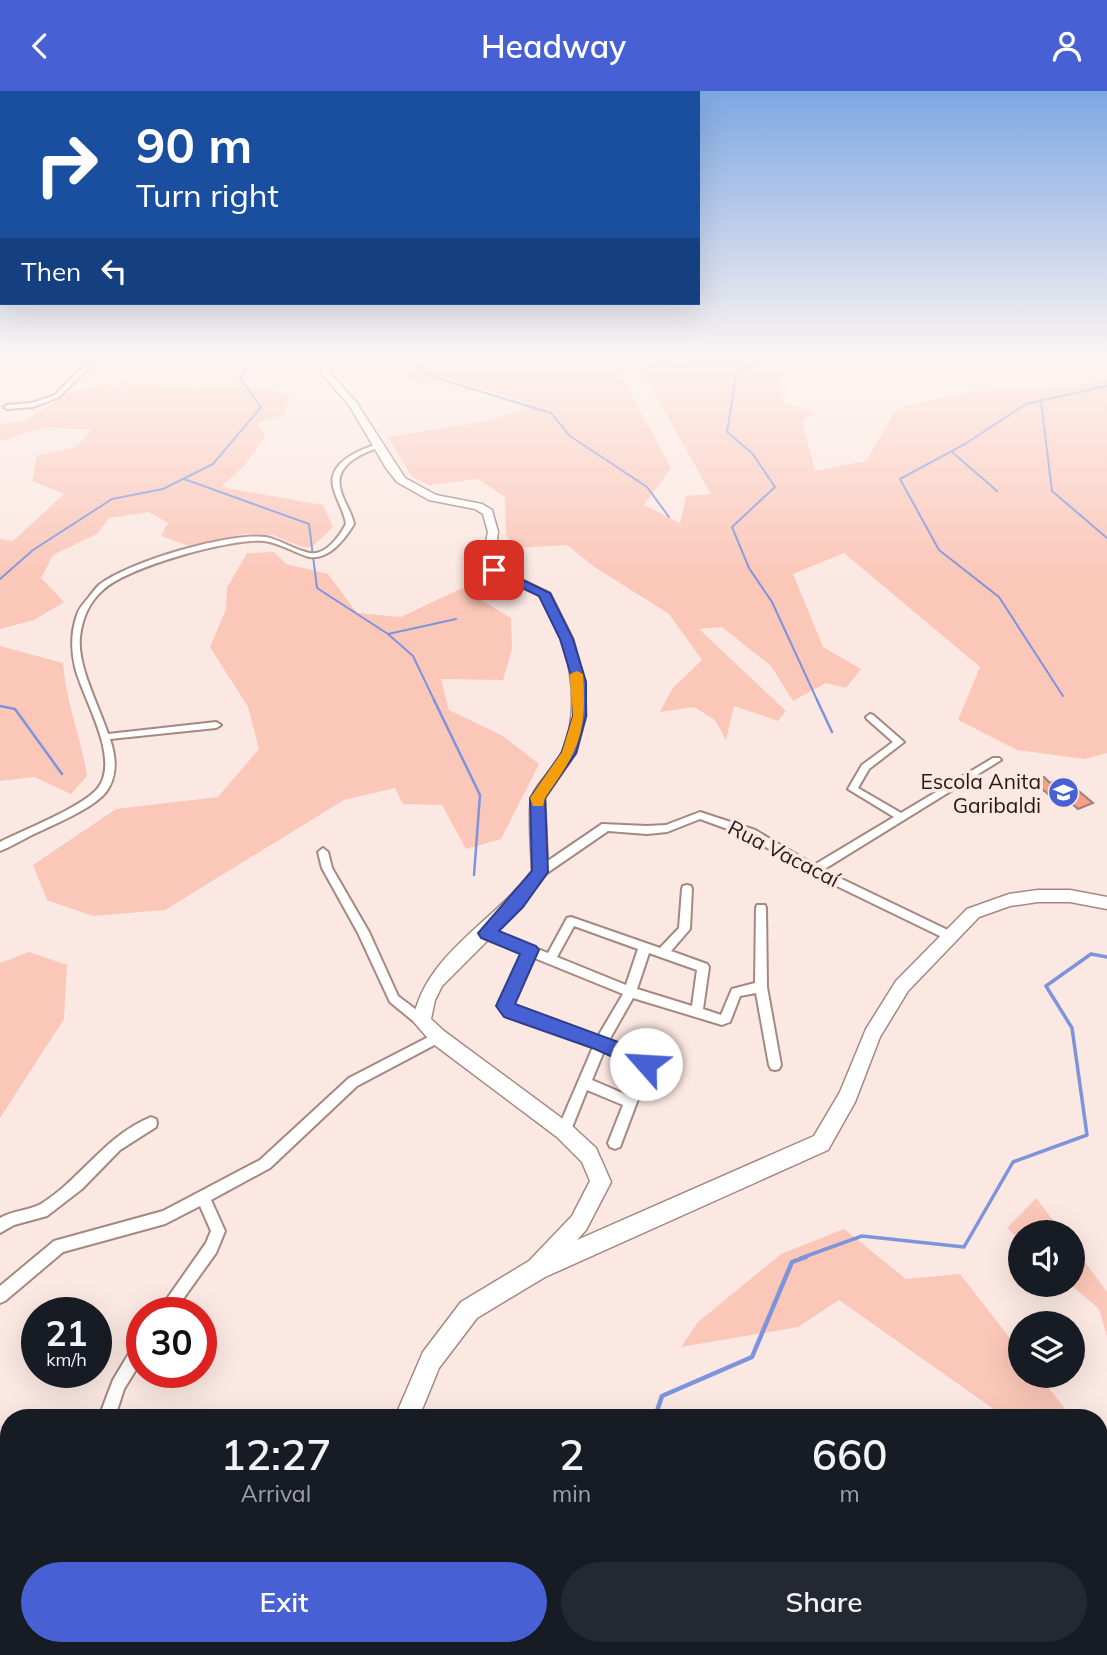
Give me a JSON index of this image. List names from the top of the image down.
{
  "streets": {
    "street": ["Rua Vacacaí"]
  },
  "places": {
    "school or university": ["Escola Anita Garibaldi"]
  },
  "page": {
    "header": "Headway",
    "turn": ["90 m", "Turn right"],
    "then": "Then",
    "speed": "21 km/h",
    "limit": "30",
    "eta": [
      "12:27",
      "Arrival",
      "2",
      "min",
      "660",
      "m"
    ],
    "buttons": ["Exit", "Share"]
  }
}
